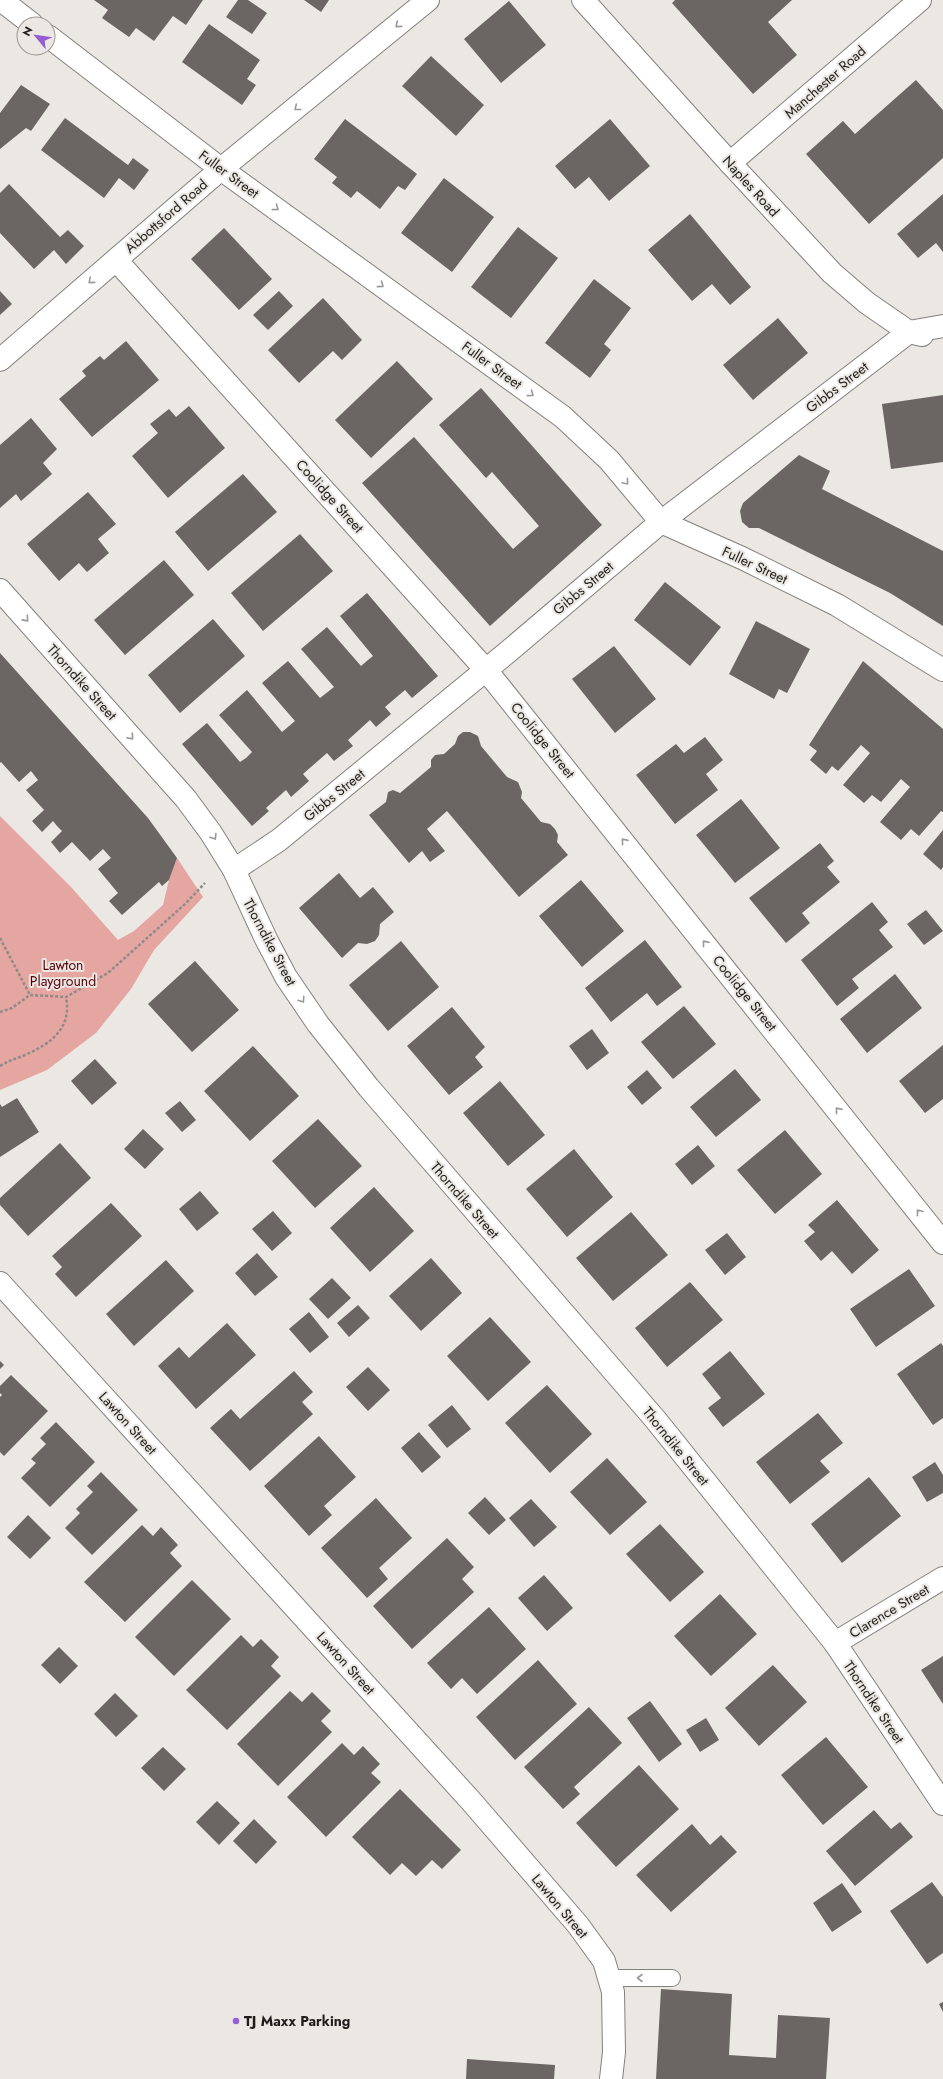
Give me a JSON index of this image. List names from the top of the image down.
{
  "streets": {
    "street": [
      "Manchester Road",
      "Fuller Street",
      "Naples Road",
      "Abbottsford Road",
      "Gibbs Street",
      "Coolidge Street",
      "Thorndike Street",
      "Lawton Street",
      "Clarence Street"
    ]
  },
  "crossings": [
    ["Manchester Road", "Naples Road"],
    ["Fuller Street", "Abbottsford Road"],
    ["Fuller Street", "Gibbs Street"],
    ["Naples Road", "Gibbs Street"],
    ["Abbottsford Road", "Coolidge Street"],
    ["Gibbs Street", "Coolidge Street"],
    ["Gibbs Street", "Thorndike Street"],
    ["Thorndike Street", "Clarence Street"]
  ],
  "one_way": [
    "Fuller Street",
    "Abbottsford Road",
    "Coolidge Street",
    "Thorndike Street"
  ],
  "parks": ["Lawton Playground"],
  "places": ["TJ Maxx Parking"],
  "north": "top left"
}
